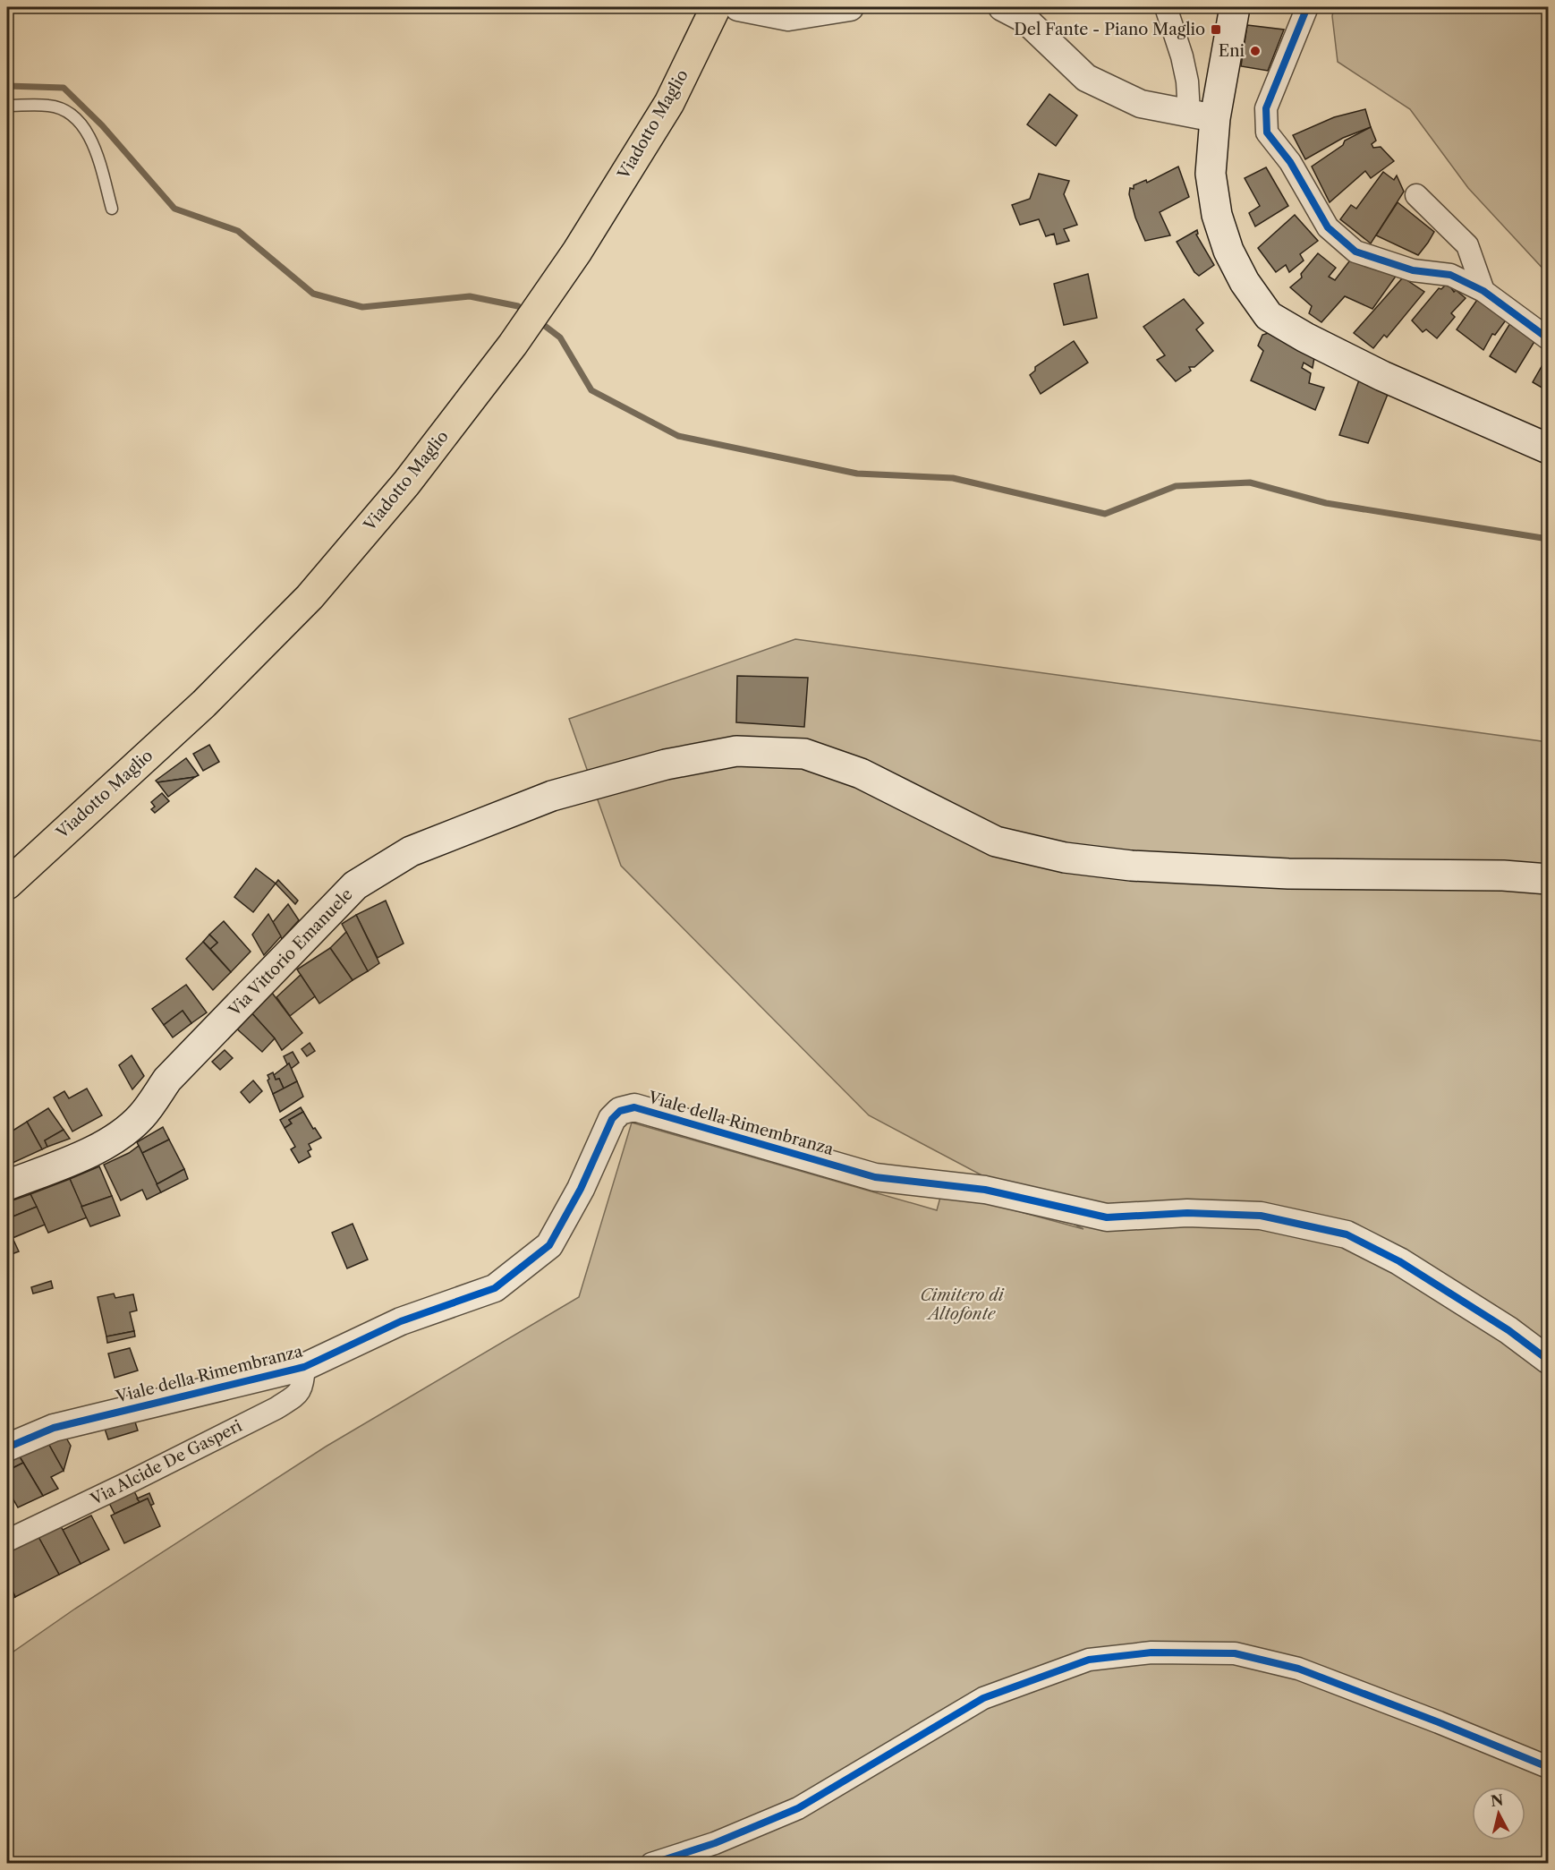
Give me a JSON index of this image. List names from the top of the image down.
{
  "streets": {
    "main road": ["Viadotto Maglio", "Via Vittorio Emanuele"],
    "street": ["Viale della Rimembranza", "Via Alcide De Gasperi"]
  },
  "crossings": [
    ["Viale della Rimembranza", "Via Alcide De Gasperi"]
  ],
  "parks": ["Cimitero di Altofonte"],
  "places": {
    "transit": ["Del Fante - Piano Maglio"],
    "other": ["Eni"]
  },
  "north": "top"
}
